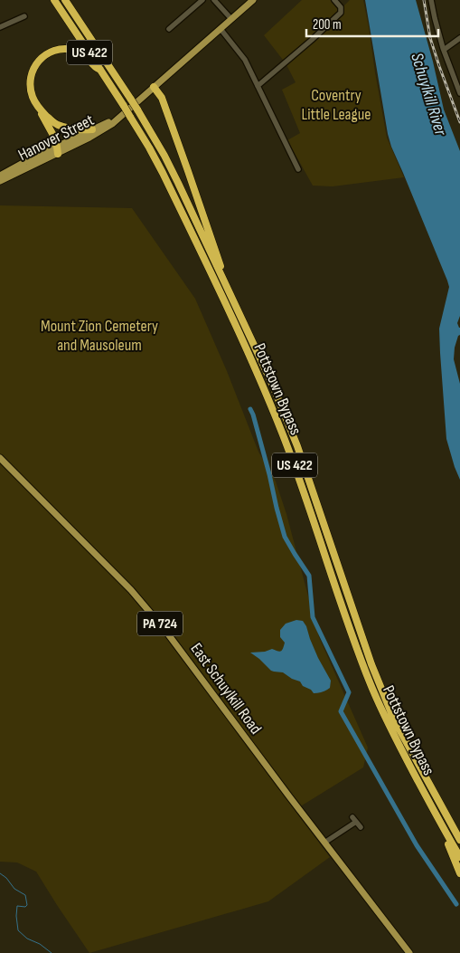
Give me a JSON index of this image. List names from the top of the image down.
{
  "streets": {
    "highway": ["US 422", "Pottstown Bypass"],
    "main road": ["Hanover Street", "PA 724", "East Schuylkill Road"]
  },
  "water": ["Schuylkill River"],
  "parks": ["Coventry Little League", "Mount Zion Cemetery and Mausoleum"],
  "scale_bar": "200 m"
}
